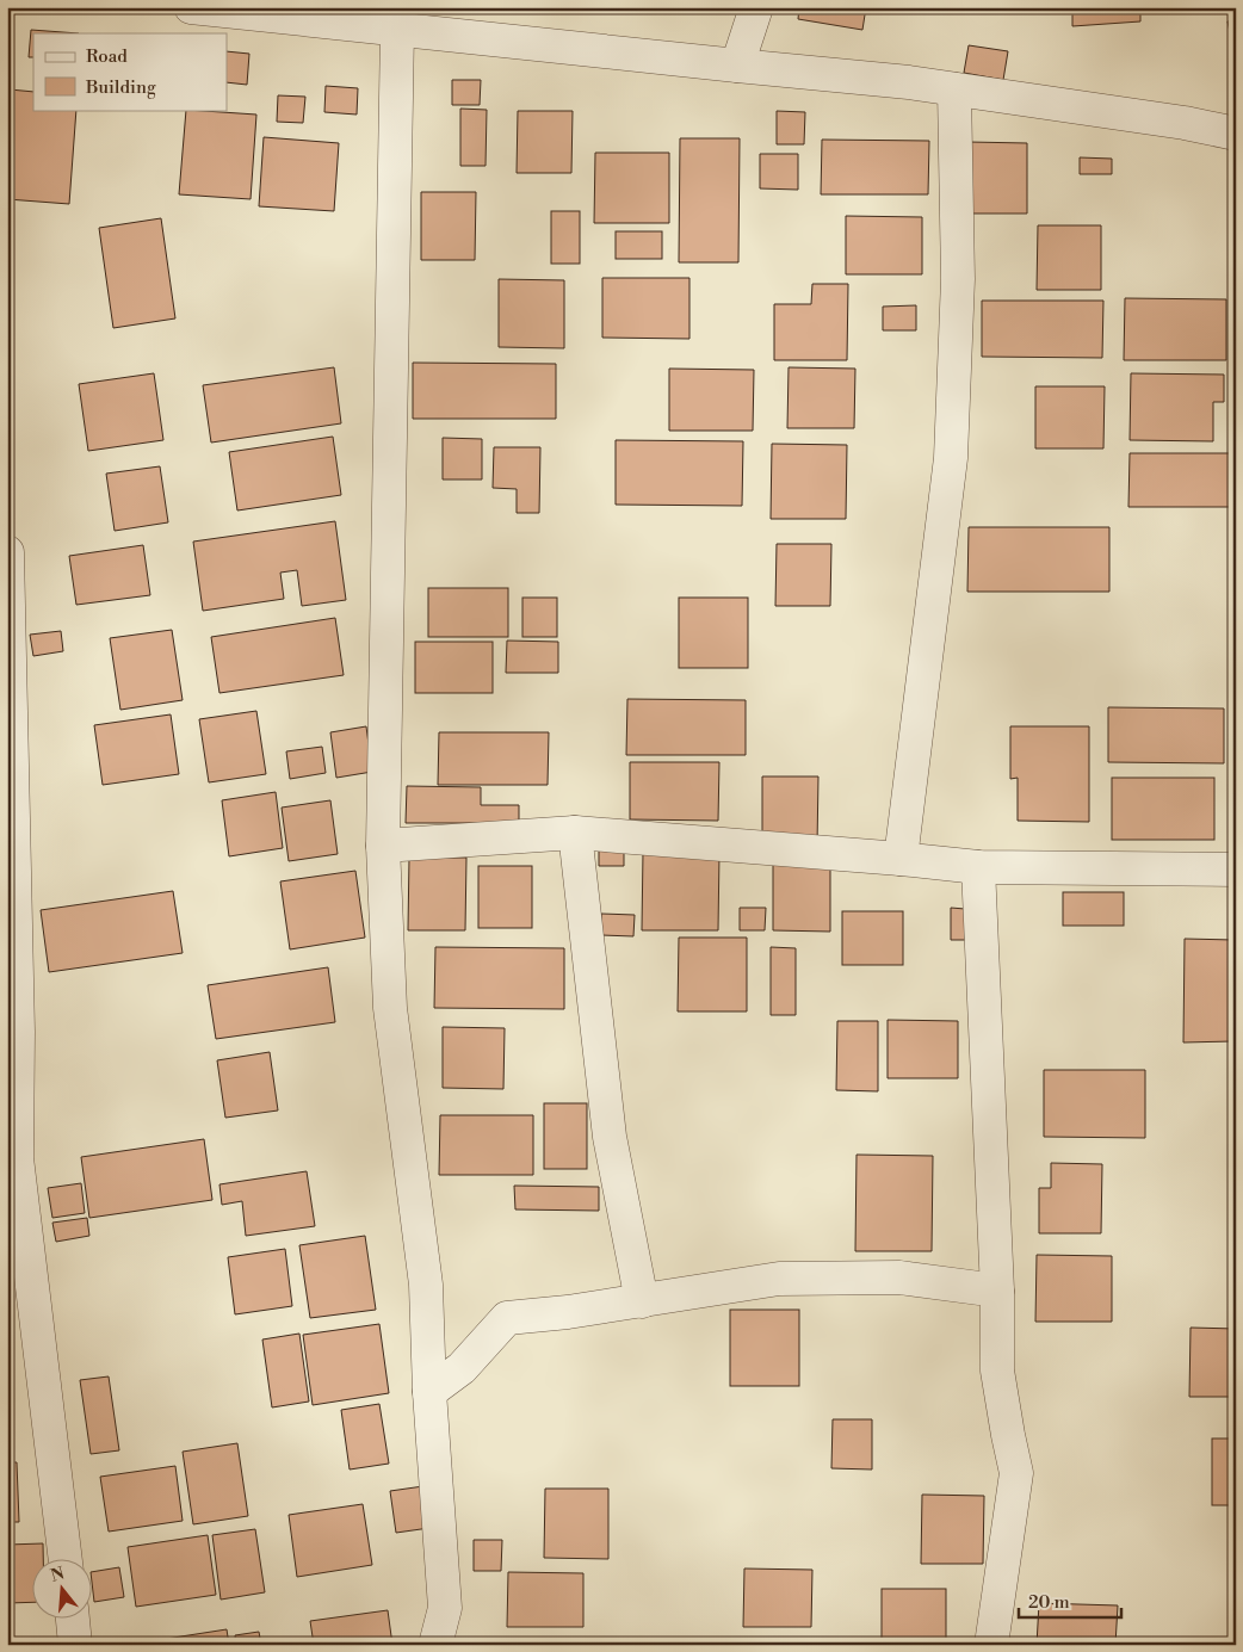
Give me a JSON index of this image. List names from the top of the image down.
{
  "legend": ["Road", "Building"],
  "scale_bar": "20 m",
  "north": "top"
}
